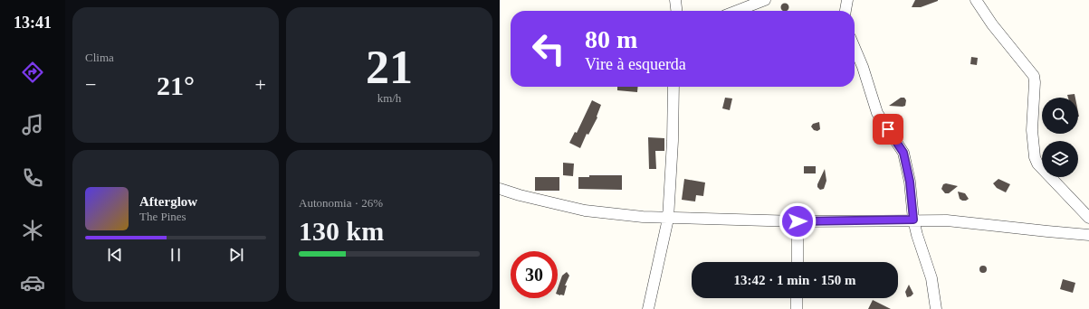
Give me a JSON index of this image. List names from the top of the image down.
{
  "page": {
    "tabs": "13:41",
    "tile": [
      "Clima",
      ["21", "km/h"],
      ["Autonomia · 26%", "130 km"]
    ],
    "turn": ["80 m", "Vire à esquerda"],
    "heat": ["−", "21°", "+"],
    "song": ["Afterglow", "The Pines"],
    "limit": "30",
    "trip": "13:42 · 1 min · 150 m"
  }
}
